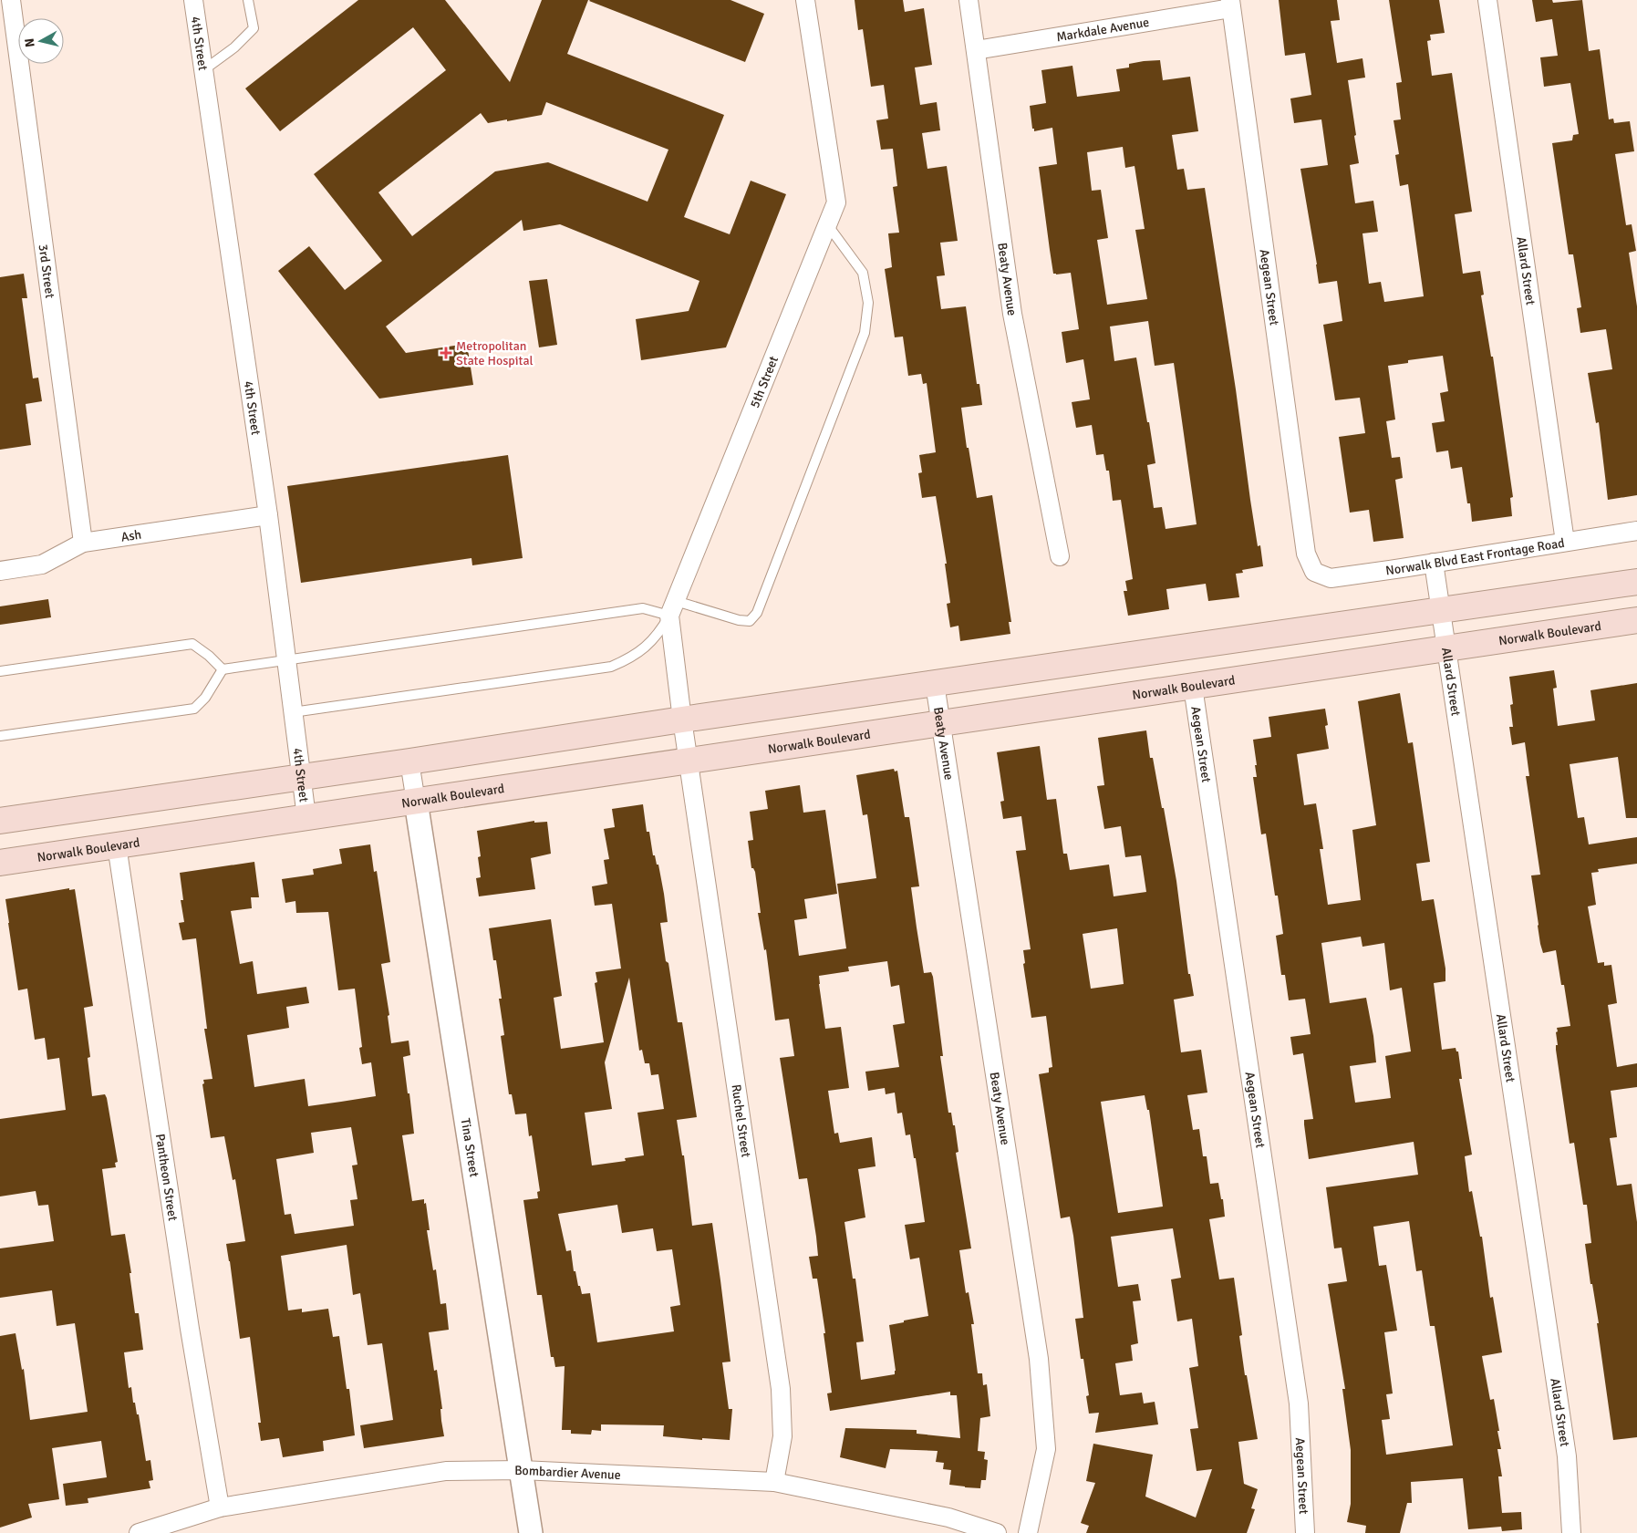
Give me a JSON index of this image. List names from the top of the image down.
{
  "streets": {
    "main road": ["Norwalk Boulevard"],
    "street": [
      "Markdale Avenue",
      "4th Street",
      "3rd Street",
      "Allard Street",
      "Beaty Avenue",
      "Aegean Street",
      "5th Street",
      "Ash",
      "Norwalk Blvd East Frontage Road",
      "Ruchel Street",
      "Tina Street",
      "Pantheon Street",
      "Bombardier Avenue"
    ]
  },
  "crossings": [
    ["Markdale Avenue", "Beaty Avenue"],
    ["Markdale Avenue", "Aegean Street"],
    ["4th Street", "Ash"],
    ["4th Street", "Norwalk Boulevard"],
    ["3rd Street", "Ash"],
    ["Allard Street", "Norwalk Blvd East Frontage Road"],
    ["Allard Street", "Norwalk Boulevard"],
    ["Beaty Avenue", "Norwalk Boulevard"],
    ["Aegean Street", "Norwalk Blvd East Frontage Road"],
    ["Aegean Street", "Norwalk Boulevard"],
    ["5th Street", "Norwalk Boulevard"],
    ["5th Street", "Ruchel Street"],
    ["Norwalk Boulevard", "Ruchel Street"],
    ["Norwalk Boulevard", "Tina Street"],
    ["Norwalk Boulevard", "Pantheon Street"],
    ["Ruchel Street", "Bombardier Avenue"],
    ["Tina Street", "Bombardier Avenue"],
    ["Pantheon Street", "Bombardier Avenue"]
  ],
  "places": {
    "health": ["Metropolitan State Hospital"]
  },
  "north": "left"
}
